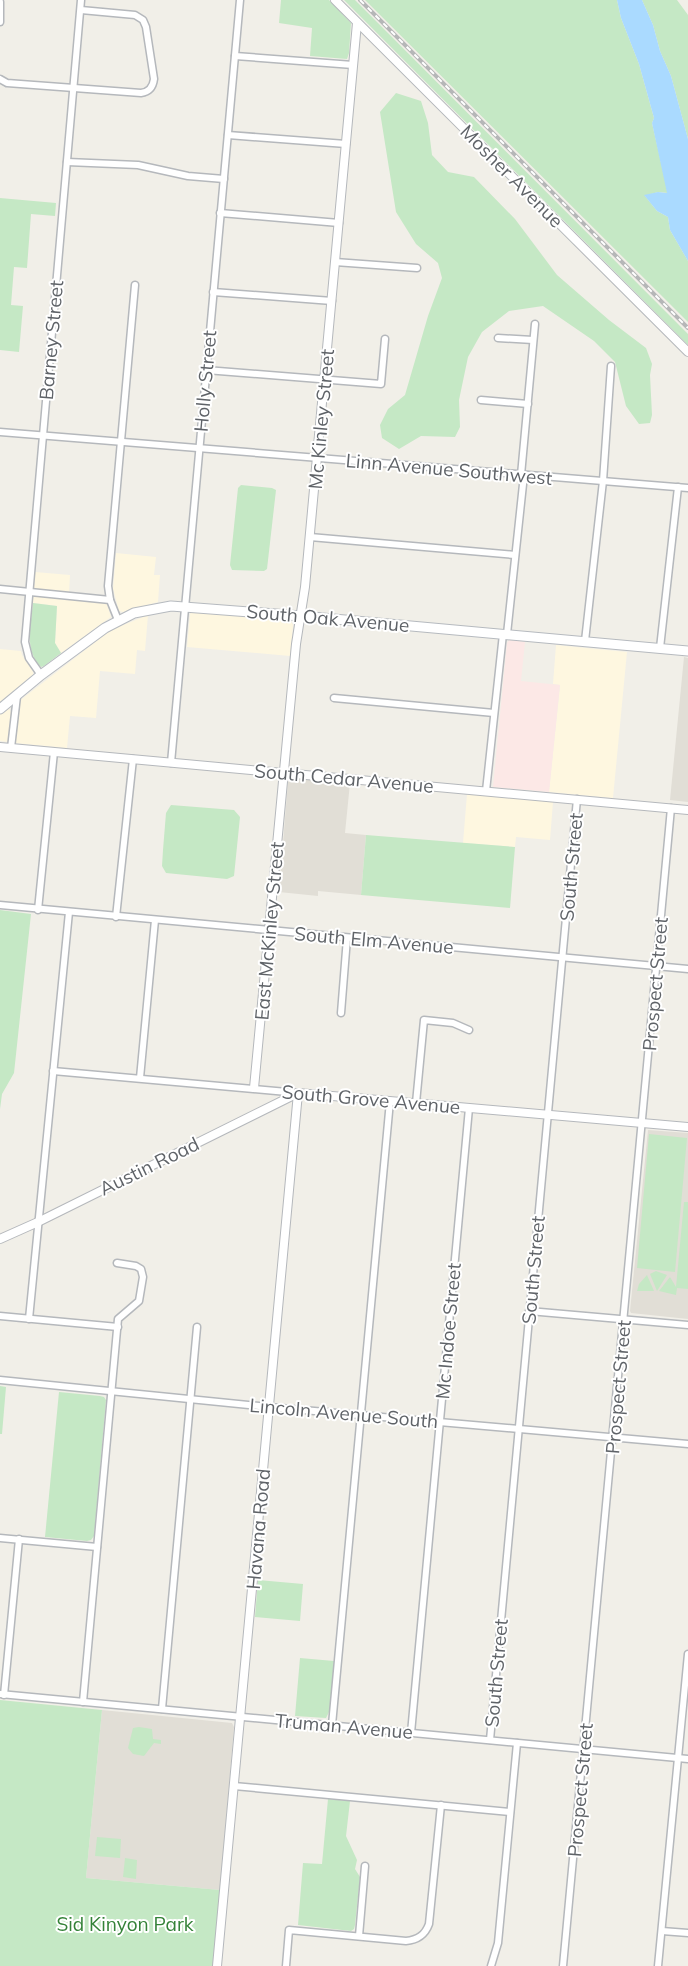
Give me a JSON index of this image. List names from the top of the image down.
{
  "streets": {
    "main road": ["South Oak Avenue"],
    "street": [
      "Mosher Avenue",
      "Barney Street",
      "Holly Street",
      "Mc Kinley Street",
      "Linn Avenue Southwest",
      "South Cedar Avenue",
      "South Street",
      "East McKinley Street",
      "South Elm Avenue",
      "Prospect Street",
      "South Grove Avenue",
      "Austin Road",
      "Mc Indoe Street",
      "Lincoln Avenue South",
      "Havana Road",
      "Truman Avenue"
    ]
  },
  "crossings": [
    ["Mosher Avenue", "Mc Kinley Street"],
    ["Barney Street", "Linn Avenue Southwest"],
    ["Barney Street", "South Oak Avenue"],
    ["Holly Street", "Linn Avenue Southwest"],
    ["Holly Street", "South Oak Avenue"],
    ["Holly Street", "South Cedar Avenue"],
    ["Mc Kinley Street", "Linn Avenue Southwest"],
    ["Mc Kinley Street", "South Oak Avenue"],
    ["Mc Kinley Street", "South Cedar Avenue"],
    ["Mc Kinley Street", "East McKinley Street"],
    ["South Cedar Avenue", "South Street"],
    ["South Cedar Avenue", "East McKinley Street"],
    ["South Cedar Avenue", "Prospect Street"],
    ["South Street", "South Elm Avenue"],
    ["South Street", "South Grove Avenue"],
    ["South Street", "Lincoln Avenue South"],
    ["South Street", "Truman Avenue"],
    ["East McKinley Street", "South Elm Avenue"],
    ["East McKinley Street", "South Grove Avenue"],
    ["South Elm Avenue", "Prospect Street"],
    ["Prospect Street", "South Grove Avenue"],
    ["Prospect Street", "Lincoln Avenue South"],
    ["Prospect Street", "Truman Avenue"],
    ["South Grove Avenue", "Austin Road"],
    ["South Grove Avenue", "Mc Indoe Street"],
    ["South Grove Avenue", "Havana Road"],
    ["Austin Road", "Havana Road"],
    ["Mc Indoe Street", "Lincoln Avenue South"],
    ["Mc Indoe Street", "Truman Avenue"],
    ["Lincoln Avenue South", "Havana Road"],
    ["Havana Road", "Truman Avenue"]
  ],
  "parks": ["Sid Kinyon Park"]
}
